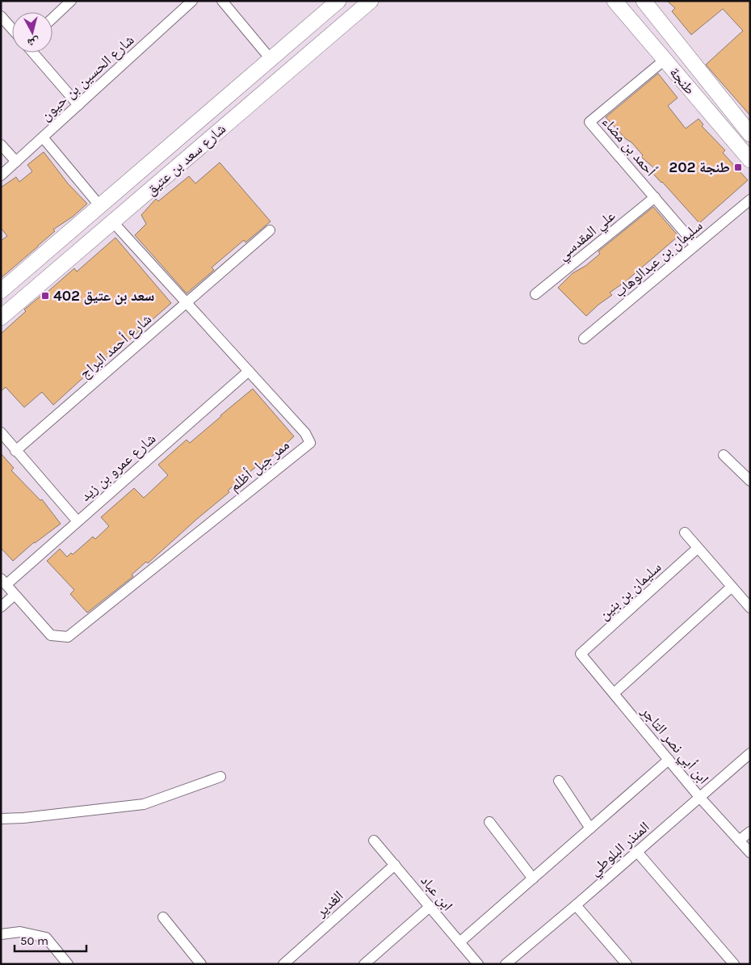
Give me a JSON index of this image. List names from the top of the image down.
{
  "streets": {
    "street": [
      "شارع الحسين بن حيون",
      "طنجة",
      "أحمد بن مضاء",
      "شارع سعد بن عتيق",
      "علي المقدسي",
      "سليمان بن عبدالوهاب",
      "شارع أحمد البراج",
      "ممر جبل أظلم",
      "شارع عمرو بن زيد",
      "سليمان بن بنين",
      "ابن أبي نصر التاجر",
      "المنذر البلوطي",
      "ابن عباد",
      "الغدير"
    ]
  },
  "crossings": [
    ["طنجة", "أحمد بن مضاء"],
    ["أحمد بن مضاء", "علي المقدسي"],
    ["أحمد بن مضاء", "سليمان بن عبدالوهاب"],
    ["شارع سعد بن عتيق", "ممر جبل أظلم"],
    ["شارع أحمد البراج", "ممر جبل أظلم"],
    ["ممر جبل أظلم", "شارع عمرو بن زيد"],
    ["سليمان بن بنين", "ابن أبي نصر التاجر"],
    ["ابن أبي نصر التاجر", "المنذر البلوطي"],
    ["ابن عباد", "الغدير"]
  ],
  "places": {
    "transit": ["طنجة 202", "سعد بن عتيق 402"]
  },
  "scale_bar": "50 m",
  "north": "bottom"
}
